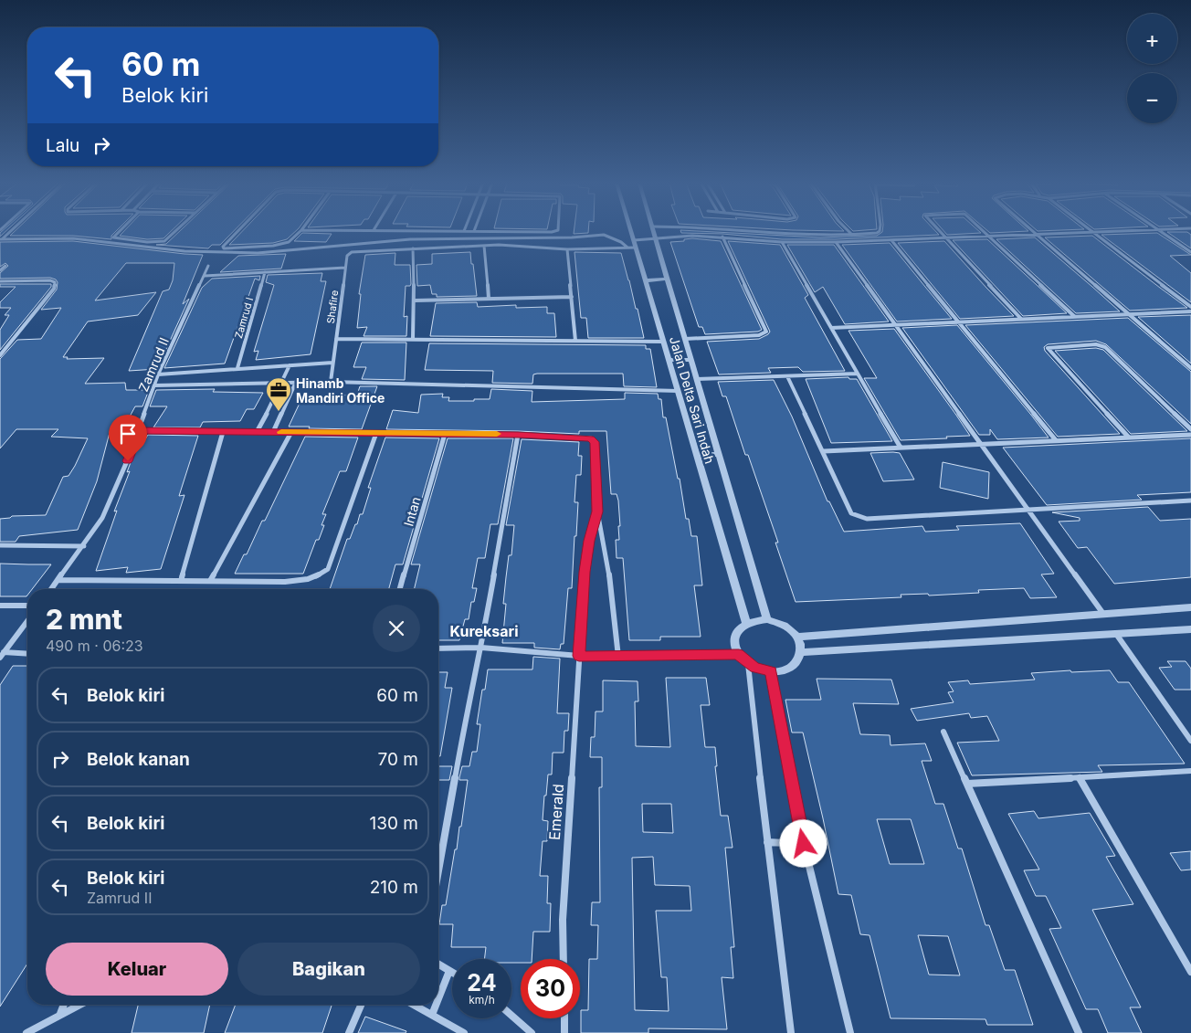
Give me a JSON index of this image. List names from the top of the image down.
{
  "streets": {
    "street": [
      "Shafire",
      "Zamrud I",
      "Zamrud II",
      "Jalan Delta Sari Indah",
      "Intan",
      "Emerald"
    ]
  },
  "districts": ["Kureksari"],
  "places": {
    "office": ["Hinamb Mandiri Office"]
  },
  "page": {
    "map_buttons": ["+", "−"],
    "turn": ["60 m", "Belok kiri"],
    "then": "Lalu",
    "heading": ["2 mnt", "490 m · 06:23"],
    "list": [
      {
        "name": "Belok kiri",
        "value": "60 m"
      },
      {
        "name": "Belok kanan",
        "value": "70 m"
      },
      {
        "name": "Belok kiri",
        "value": "130 m"
      },
      {
        "name": "Belok kiri",
        "note": "Zamrud II",
        "value": "210 m"
      }
    ],
    "buttons": ["Keluar", "Bagikan"],
    "speed": "24 km/h",
    "limit": "30"
  }
}
